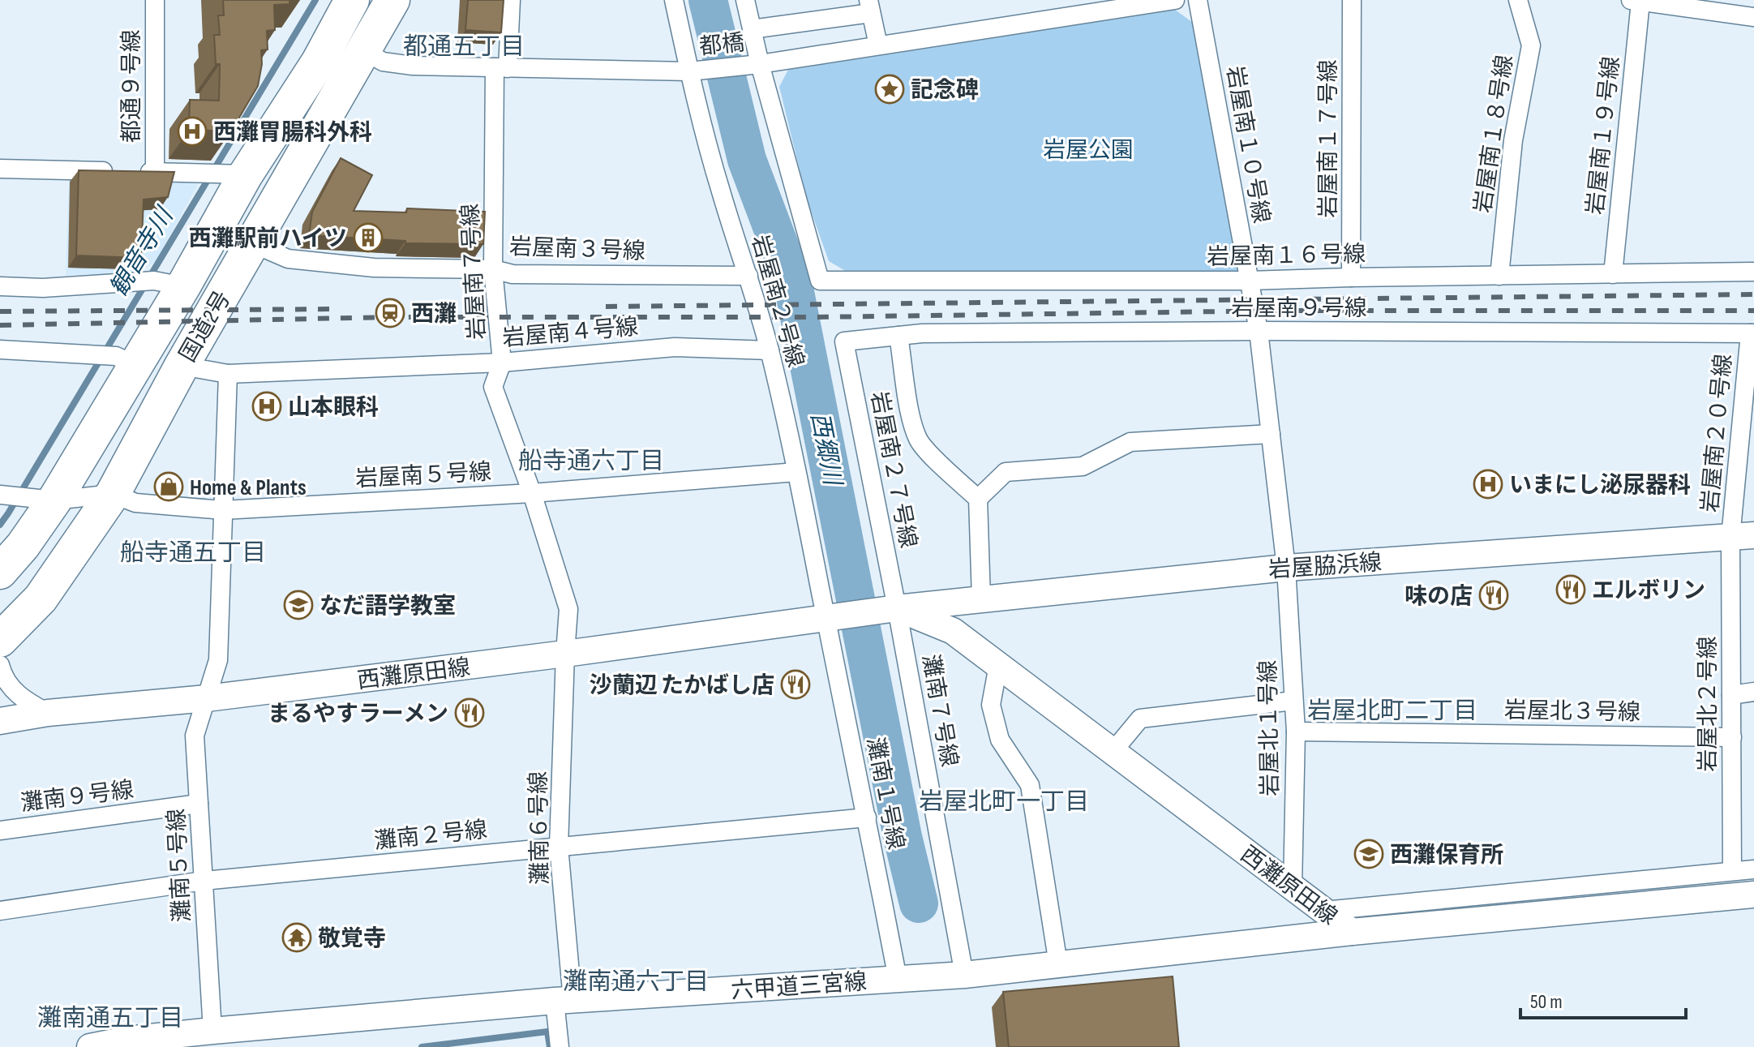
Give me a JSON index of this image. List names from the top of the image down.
{
  "streets": {
    "highway": ["国道2号"],
    "street": [
      "都橋",
      "都通９号線",
      "岩屋南１８号線",
      "岩屋南１９号線",
      "岩屋南１７号線",
      "岩屋南１０号線",
      "岩屋南３号線",
      "岩屋南１６号線",
      "岩屋南７号線",
      "岩屋南２号線",
      "岩屋南９号線",
      "岩屋南４号線",
      "岩屋南２０号線",
      "岩屋南２７号線",
      "岩屋南５号線",
      "岩屋脇浜線",
      "西灘原田線",
      "岩屋北２号線",
      "灘南７号線",
      "岩屋北３号線",
      "岩屋北１号線",
      "灘南１号線",
      "灘南９号線",
      "灘南６号線",
      "灘南２号線",
      "灘南５号線",
      "六甲道三宮線"
    ]
  },
  "crossings": [
    ["都橋", "岩屋南１６号線"],
    ["都橋", "岩屋南７号線"],
    ["都橋", "岩屋南２号線"],
    ["都橋", "国道2号"],
    ["岩屋南１８号線", "岩屋南１６号線"],
    ["岩屋南１９号線", "岩屋南１６号線"],
    ["岩屋南１７号線", "岩屋南１６号線"],
    ["岩屋南１０号線", "岩屋南１６号線"],
    ["岩屋南１０号線", "岩屋南９号線"],
    ["岩屋南１０号線", "岩屋脇浜線"],
    ["岩屋南１０号線", "岩屋北１号線"],
    ["岩屋南３号線", "岩屋南７号線"],
    ["岩屋南３号線", "岩屋南２号線"],
    ["岩屋南３号線", "国道2号"],
    ["岩屋南７号線", "岩屋南４号線"],
    ["岩屋南７号線", "岩屋南５号線"],
    ["岩屋南７号線", "西灘原田線"],
    ["岩屋南７号線", "灘南６号線"],
    ["岩屋南２号線", "岩屋南４号線"],
    ["岩屋南２号線", "岩屋南５号線"],
    ["岩屋南２号線", "岩屋脇浜線"],
    ["岩屋南２号線", "西灘原田線"],
    ["岩屋南２号線", "灘南１号線"],
    ["岩屋南９号線", "岩屋南２０号線"],
    ["岩屋南９号線", "岩屋南２７号線"],
    ["国道2号", "岩屋南４号線"],
    ["国道2号", "岩屋南５号線"],
    ["岩屋南４号線", "灘南５号線"],
    ["岩屋南２０号線", "岩屋脇浜線"],
    ["岩屋南２０号線", "岩屋北２号線"],
    ["岩屋南２７号線", "岩屋脇浜線"],
    ["岩屋南２７号線", "西灘原田線"],
    ["岩屋南２７号線", "灘南７号線"],
    ["岩屋南５号線", "灘南５号線"],
    ["岩屋脇浜線", "西灘原田線"],
    ["岩屋脇浜線", "岩屋北２号線"],
    ["岩屋脇浜線", "灘南７号線"],
    ["岩屋脇浜線", "岩屋北１号線"],
    ["岩屋脇浜線", "灘南１号線"],
    ["西灘原田線", "灘南７号線"],
    ["西灘原田線", "岩屋北１号線"],
    ["西灘原田線", "灘南１号線"],
    ["西灘原田線", "灘南６号線"],
    ["西灘原田線", "灘南５号線"],
    ["西灘原田線", "六甲道三宮線"],
    ["岩屋北２号線", "岩屋北３号線"],
    ["灘南７号線", "六甲道三宮線"],
    ["岩屋北３号線", "岩屋北１号線"],
    ["灘南１号線", "灘南２号線"],
    ["灘南１号線", "六甲道三宮線"],
    ["灘南９号線", "灘南５号線"],
    ["灘南６号線", "灘南２号線"],
    ["灘南６号線", "六甲道三宮線"],
    ["灘南２号線", "灘南５号線"],
    ["灘南５号線", "六甲道三宮線"]
  ],
  "districts": [
    "都通五丁目",
    "船寺通六丁目",
    "船寺通五丁目",
    "岩屋北町二丁目",
    "岩屋北町一丁目",
    "灘南通六丁目",
    "灘南通五丁目"
  ],
  "water": ["観音寺川", "西郷川"],
  "parks": ["岩屋公園"],
  "places": {
    "place": ["記念碑"],
    "hospital": ["西灘胃腸科外科", "山本眼科", "いまにし泌尿器科"],
    "building": ["西灘駅前ハイツ"],
    "station": ["西灘"],
    "shop": ["Home & Plants"],
    "restaurant": [
      "エルボリン",
      "味の店",
      "沙蘭辺 たかばし店",
      "まるやすラーメン"
    ],
    "school or university": ["なだ語学教室", "西灘保育所"],
    "temple": ["敬覚寺"]
  },
  "scale_bar": "50 m"
}
